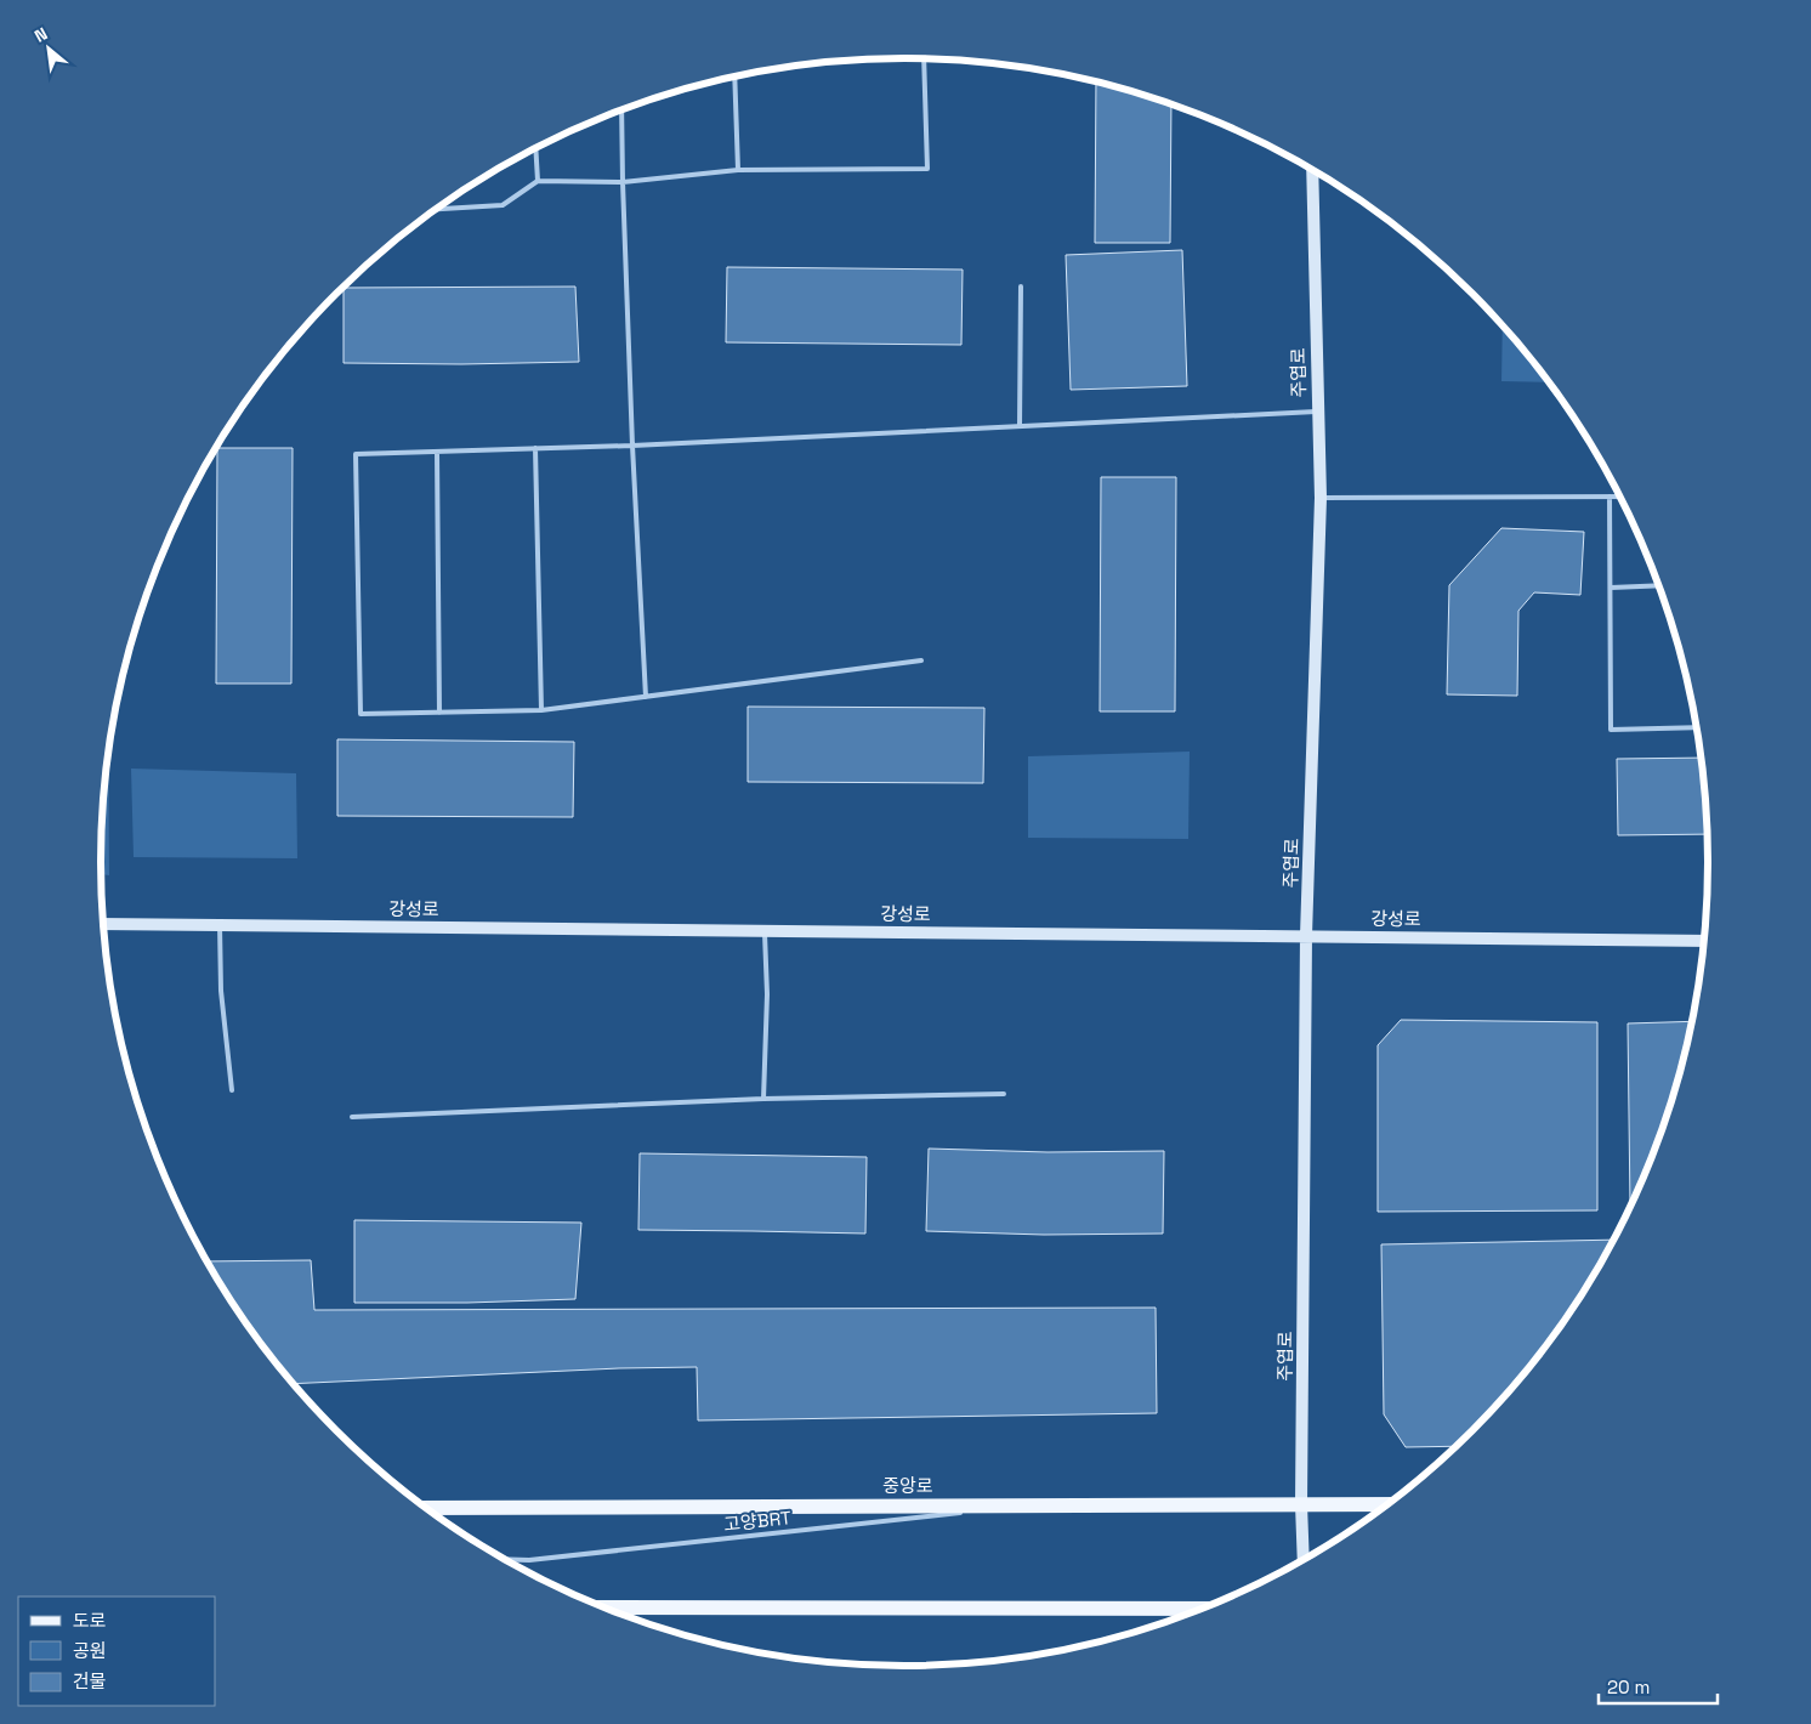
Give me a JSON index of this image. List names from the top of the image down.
{
  "streets": {
    "main road": ["중앙로"],
    "street": ["주엽로", "강성로"],
    "lane": ["고양BRT"]
  },
  "crossings": [
    ["주엽로", "강성로"],
    ["주엽로", "중앙로"],
    ["중앙로", "고양BRT"]
  ],
  "legend": ["도로", "공원", "건물"],
  "scale_bar": "20 m",
  "north": "top left"
}
